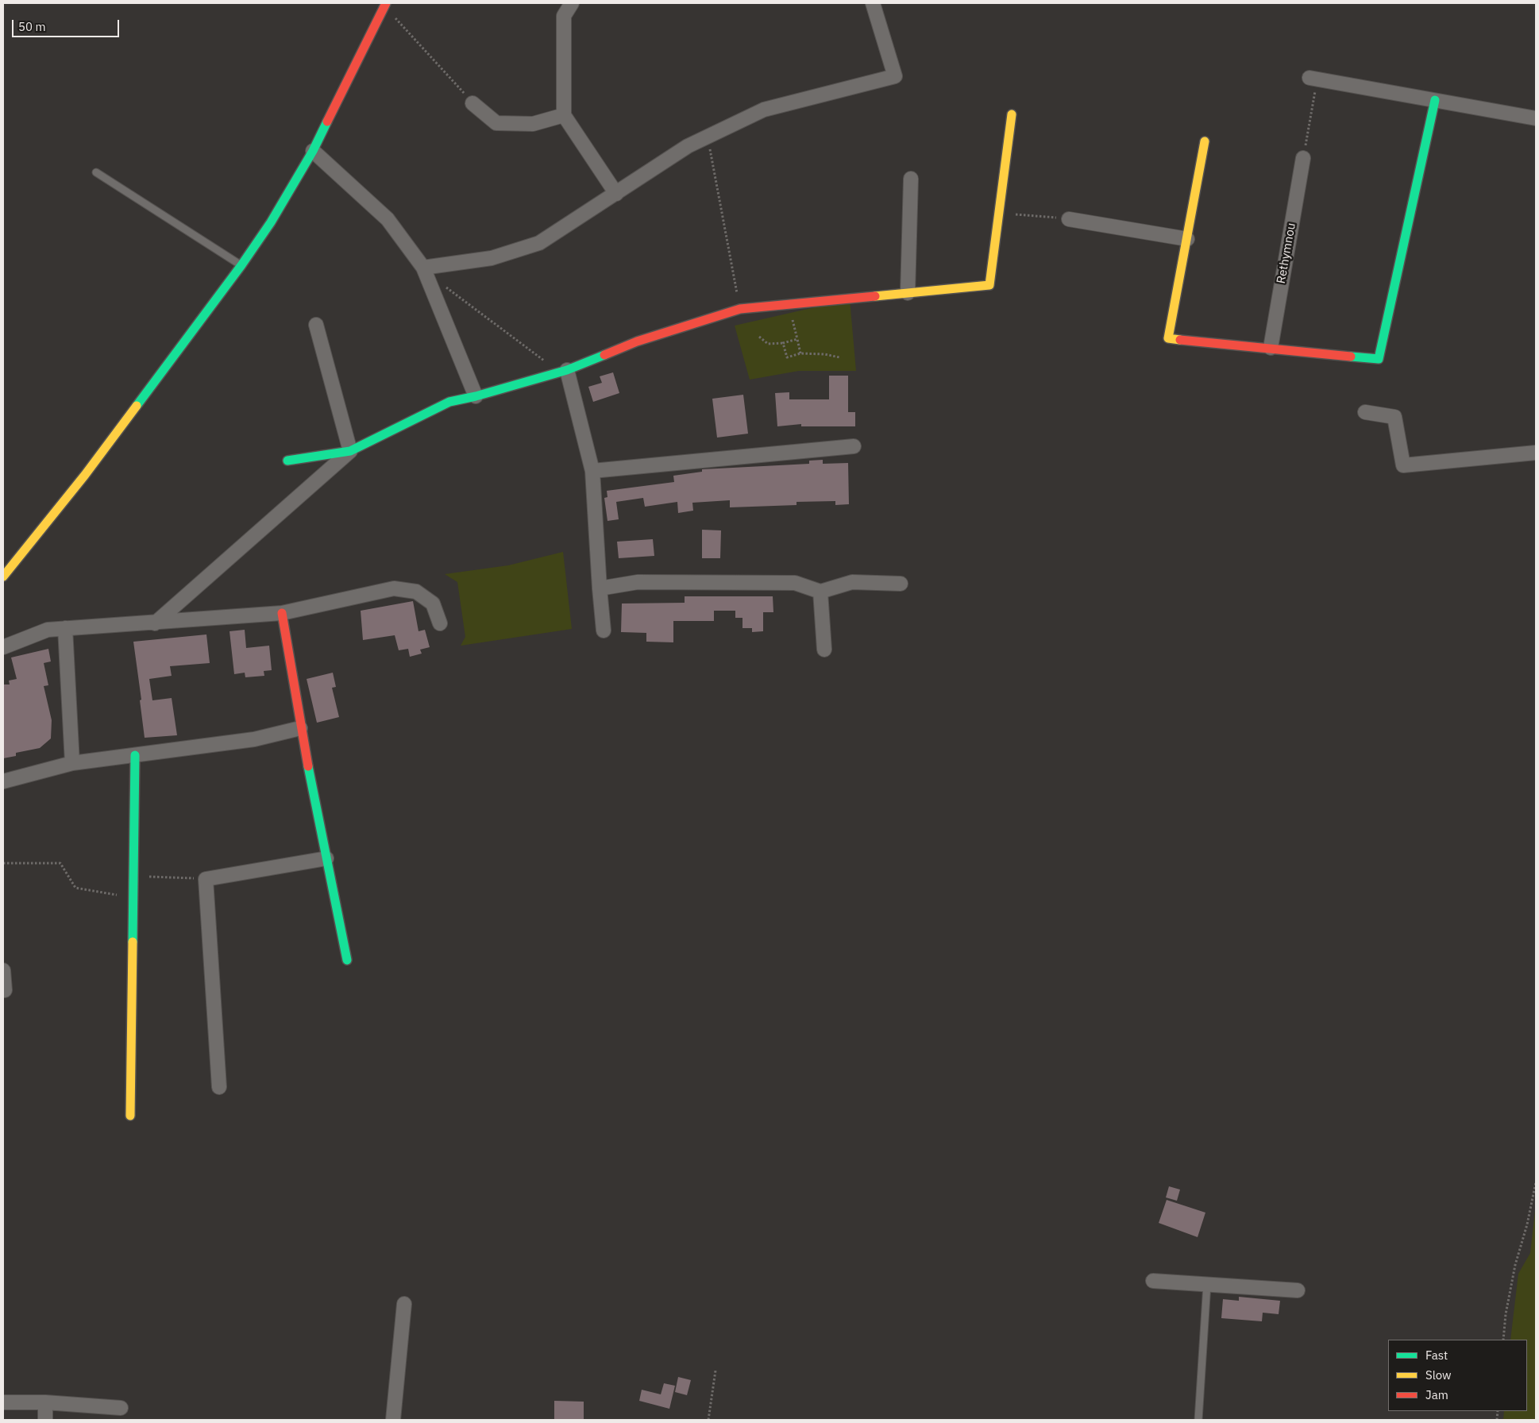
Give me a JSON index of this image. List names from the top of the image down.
{
  "streets": {
    "street": ["Rethymnou"]
  },
  "legend": ["Fast", "Slow", "Jam"],
  "scale_bar": "50 m"
}
